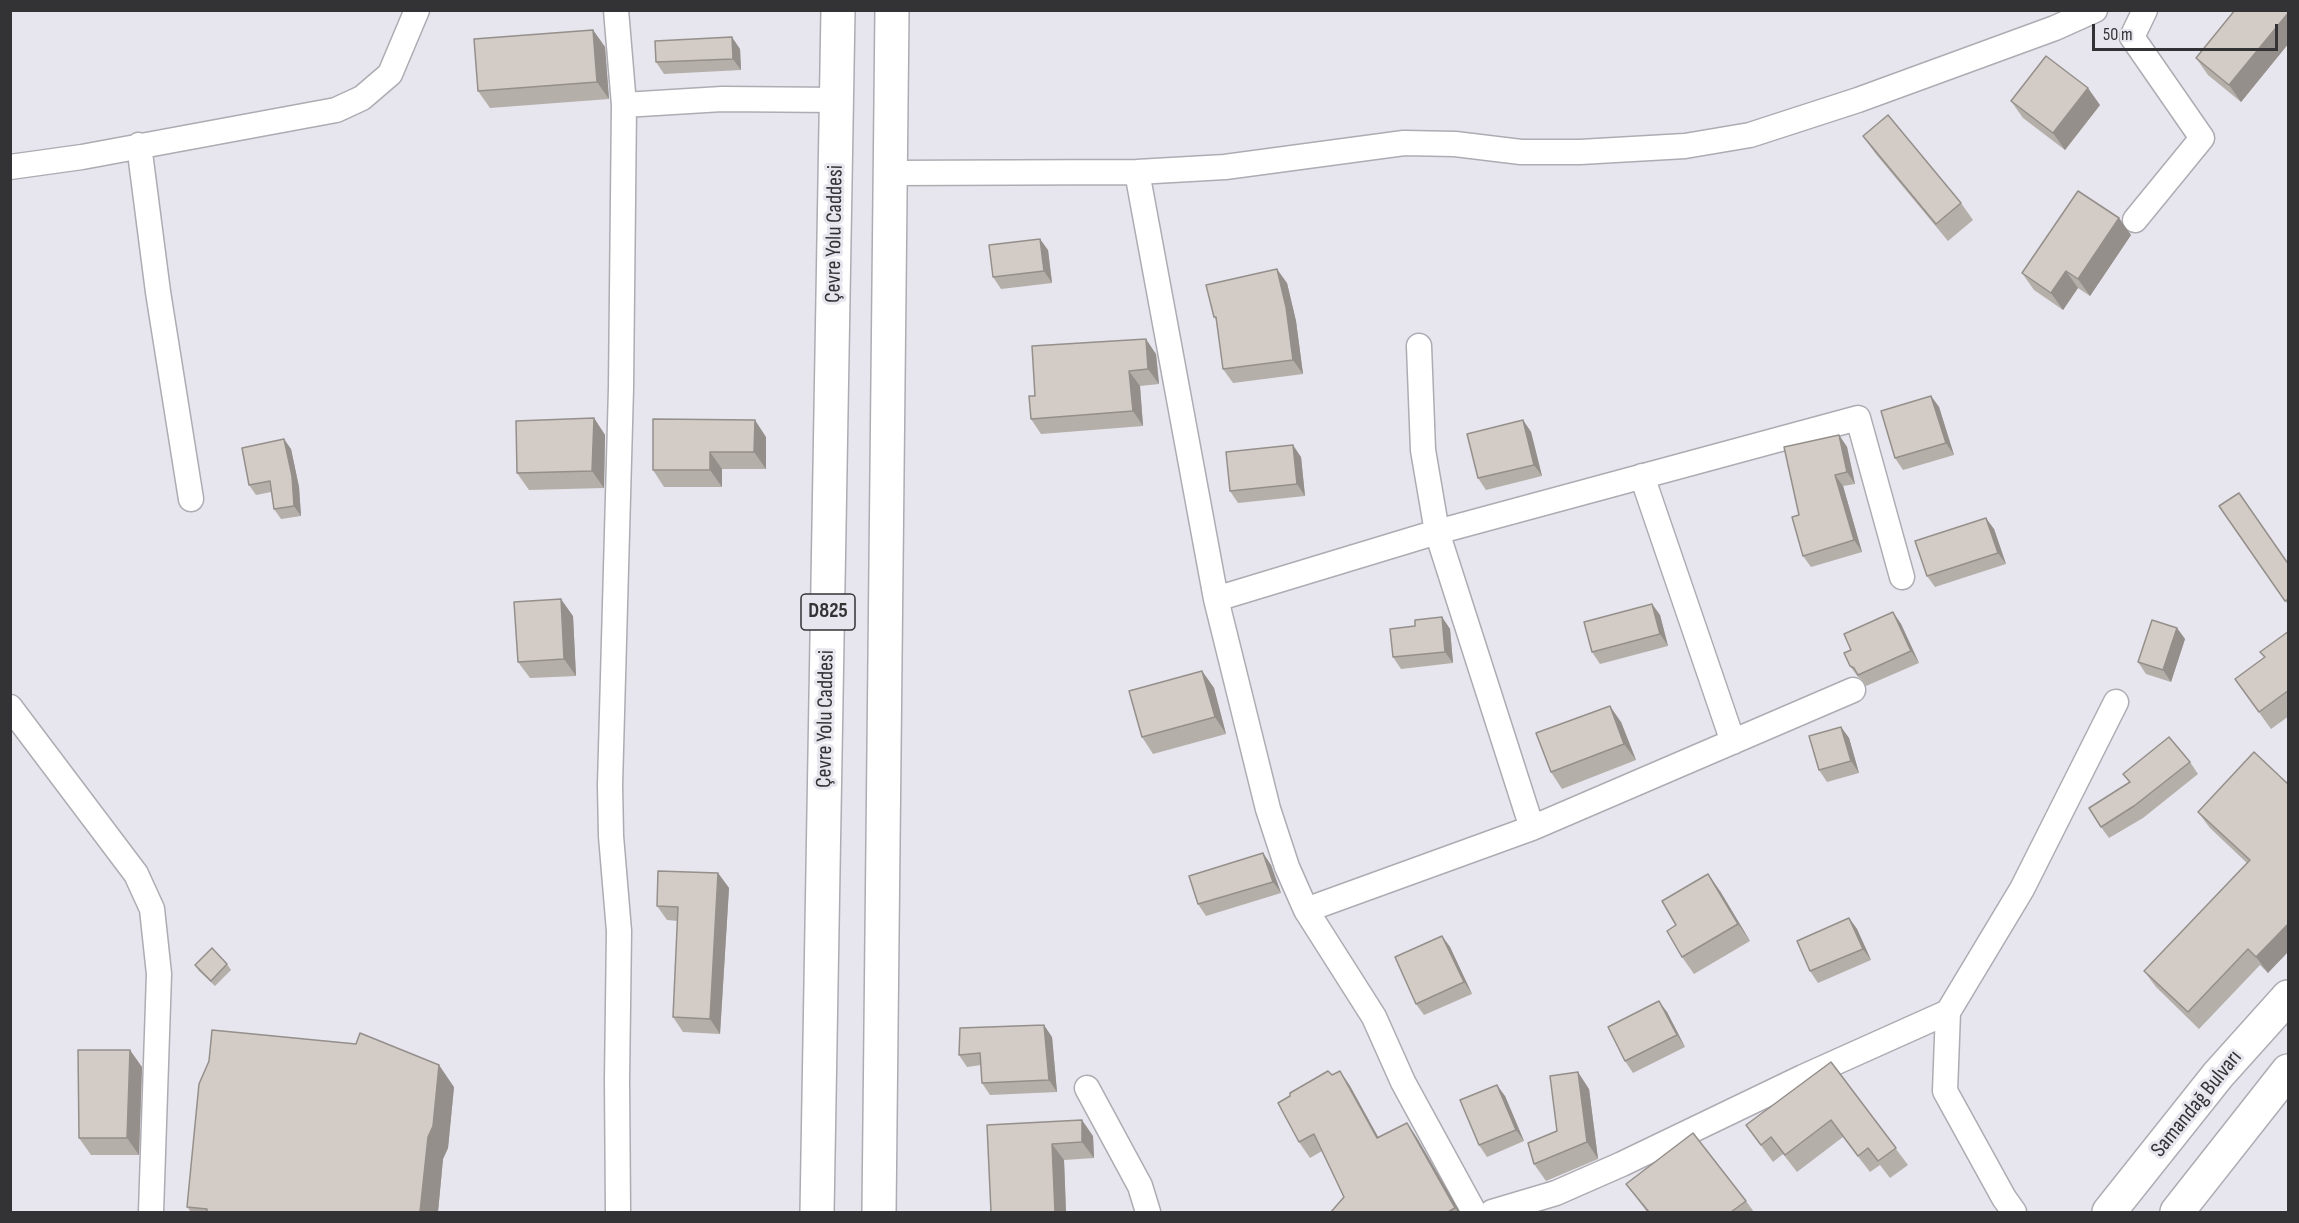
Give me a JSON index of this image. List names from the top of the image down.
{
  "streets": {
    "highway": ["Çevre Yolu Caddesi", "D825", "Samandağ Bulvarı"]
  },
  "scale_bar": "50 m"
}
